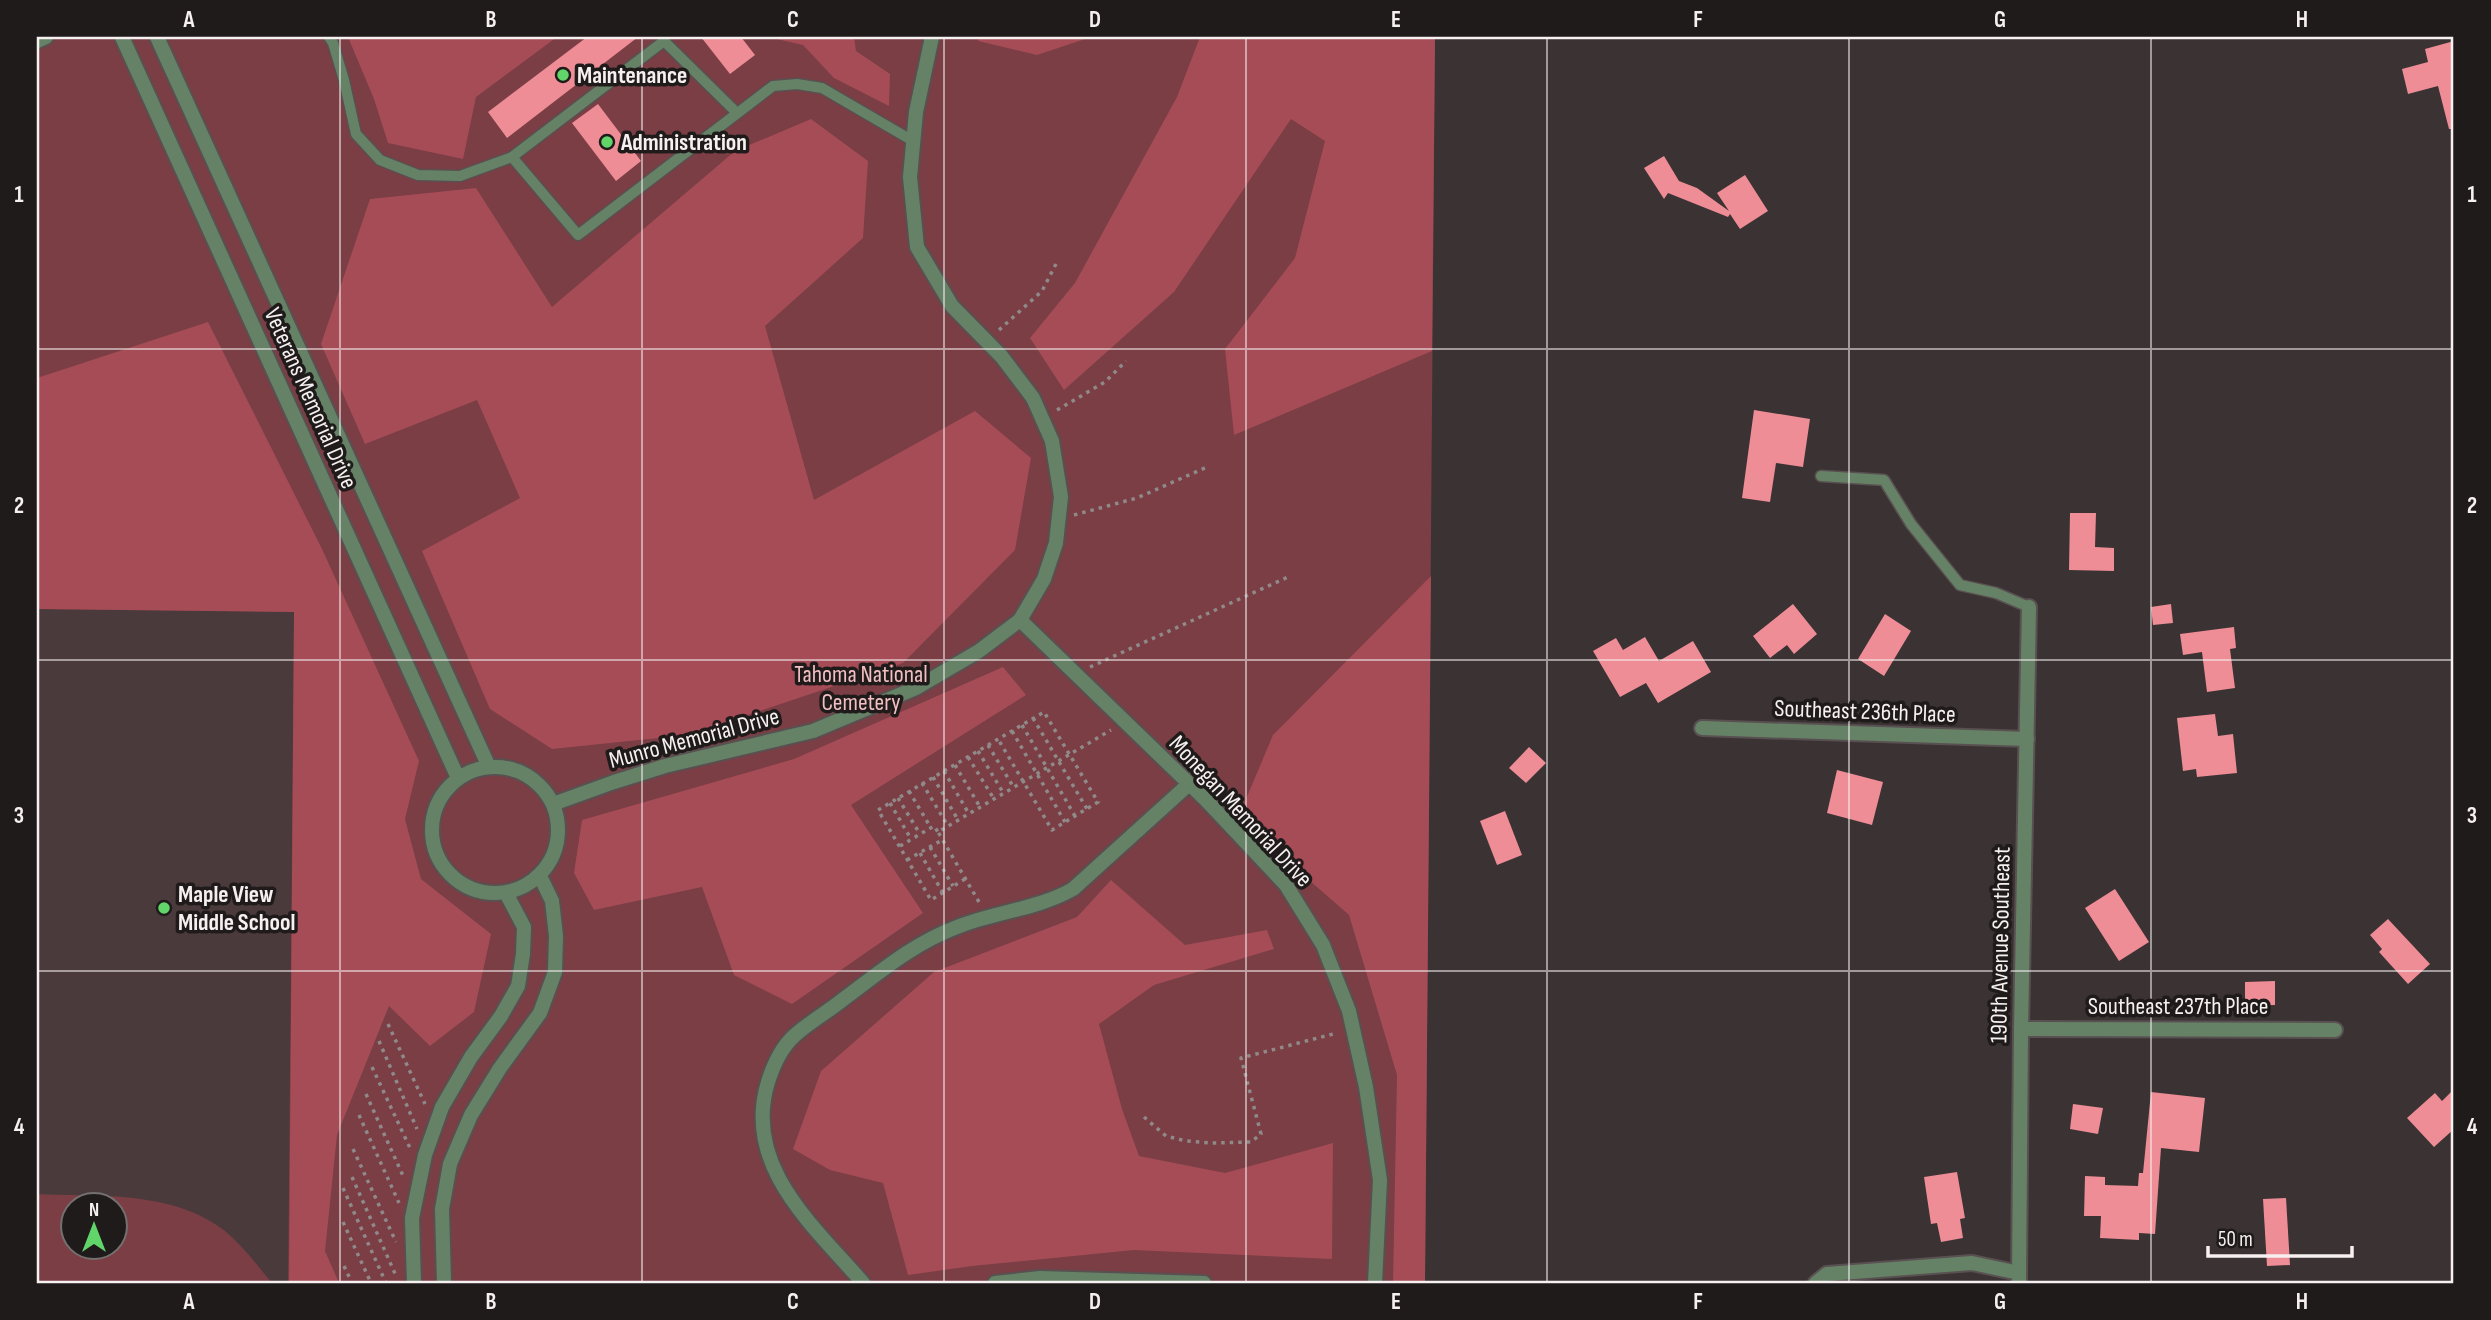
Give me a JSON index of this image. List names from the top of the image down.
{
  "streets": {
    "street": [
      "Veterans Memorial Drive",
      "Southeast 236th Place",
      "Munro Memorial Drive",
      "Monegan Memorial Drive",
      "190th Avenue Southeast",
      "Southeast 237th Place"
    ]
  },
  "crossings": [
    ["Veterans Memorial Drive", "Munro Memorial Drive"],
    ["Southeast 236th Place", "190th Avenue Southeast"],
    ["Munro Memorial Drive", "Monegan Memorial Drive"],
    ["190th Avenue Southeast", "Southeast 237th Place"]
  ],
  "parks": ["Tahoma National Cemetery"],
  "places": ["Maintenance", "Administration", "Maple View Middle School"],
  "scale_bar": "50 m",
  "north": "top",
  "grid": {
    "columns": [
      "A",
      "B",
      "C",
      "D",
      "E",
      "F",
      "G",
      "H"
    ],
    "rows": [
      "1",
      "2",
      "3",
      "4"
    ]
  }
}
